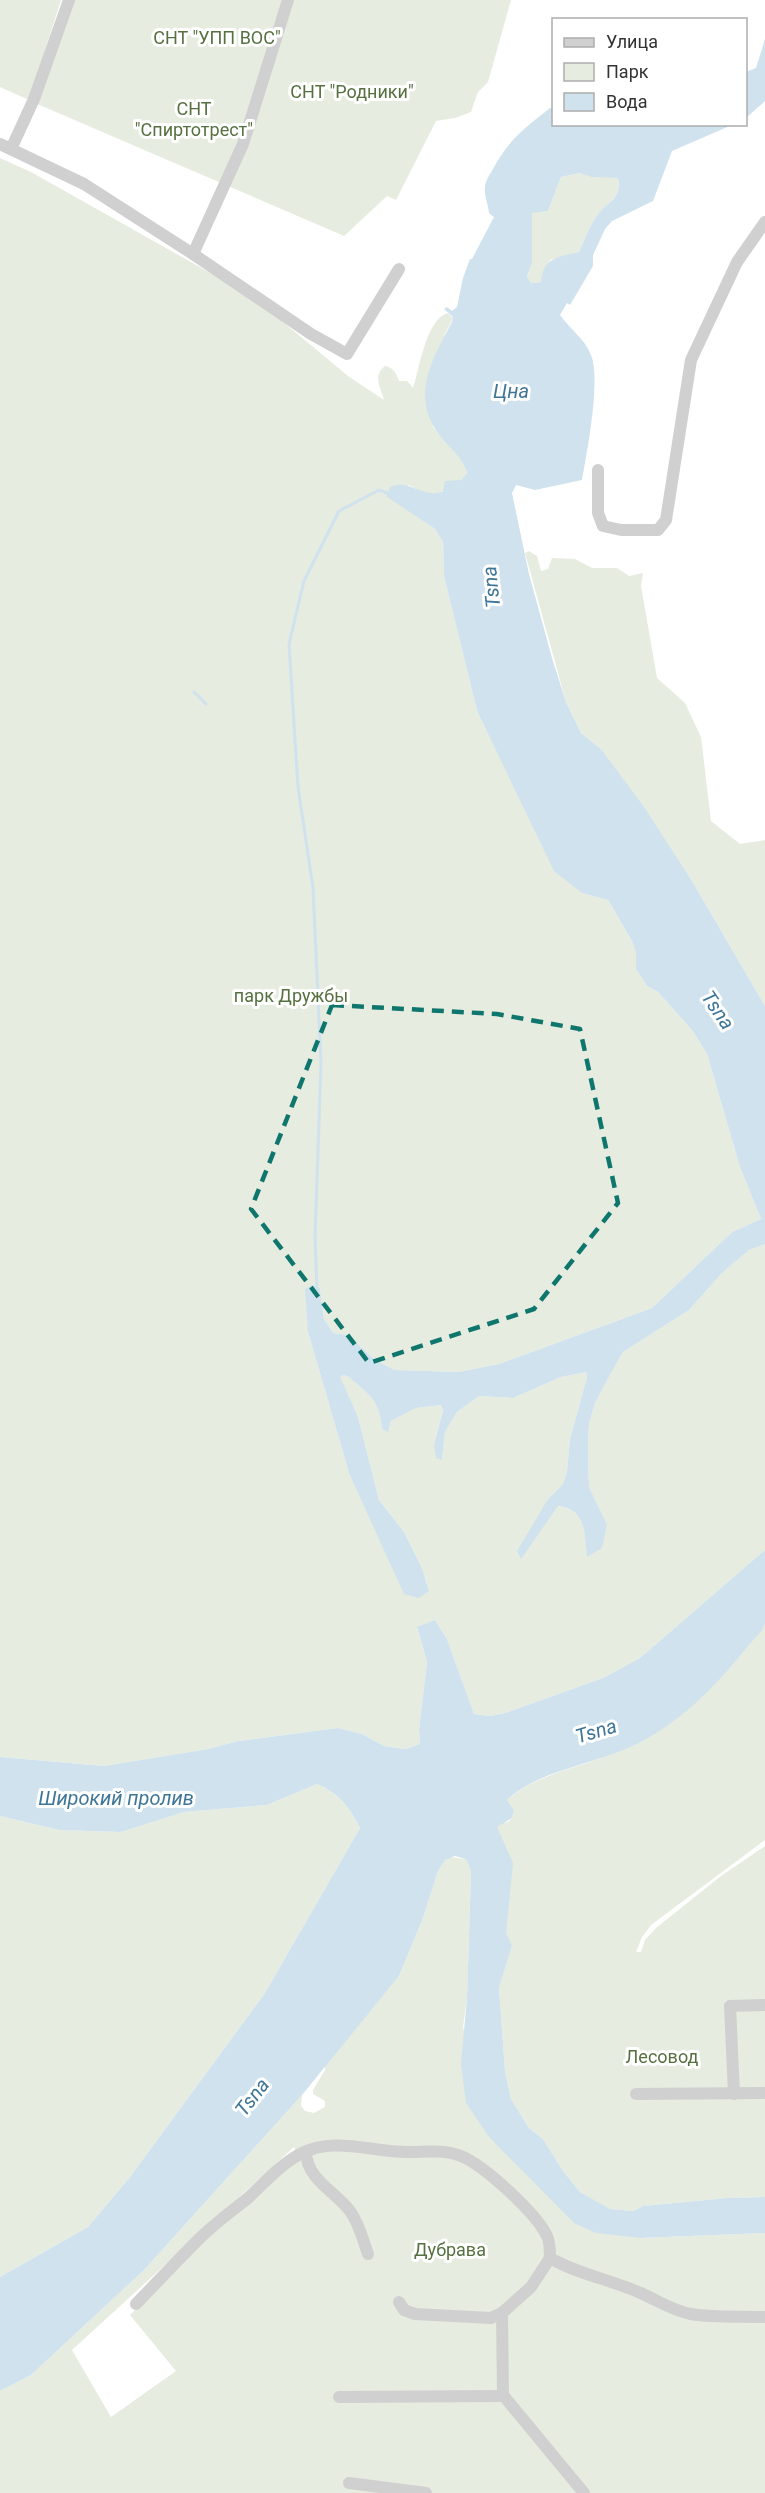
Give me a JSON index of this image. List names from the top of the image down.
{
  "water": ["Цна", "Tsna", "Широкий пролив"],
  "parks": [
    "СНТ \"УПП ВОС\"",
    "СНТ \"Родники\"",
    "СНТ \"Спиртотрест\"",
    "парк Дружбы",
    "Лесовод",
    "Дубрава"
  ],
  "legend": ["Улица", "Парк", "Вода"]
}
